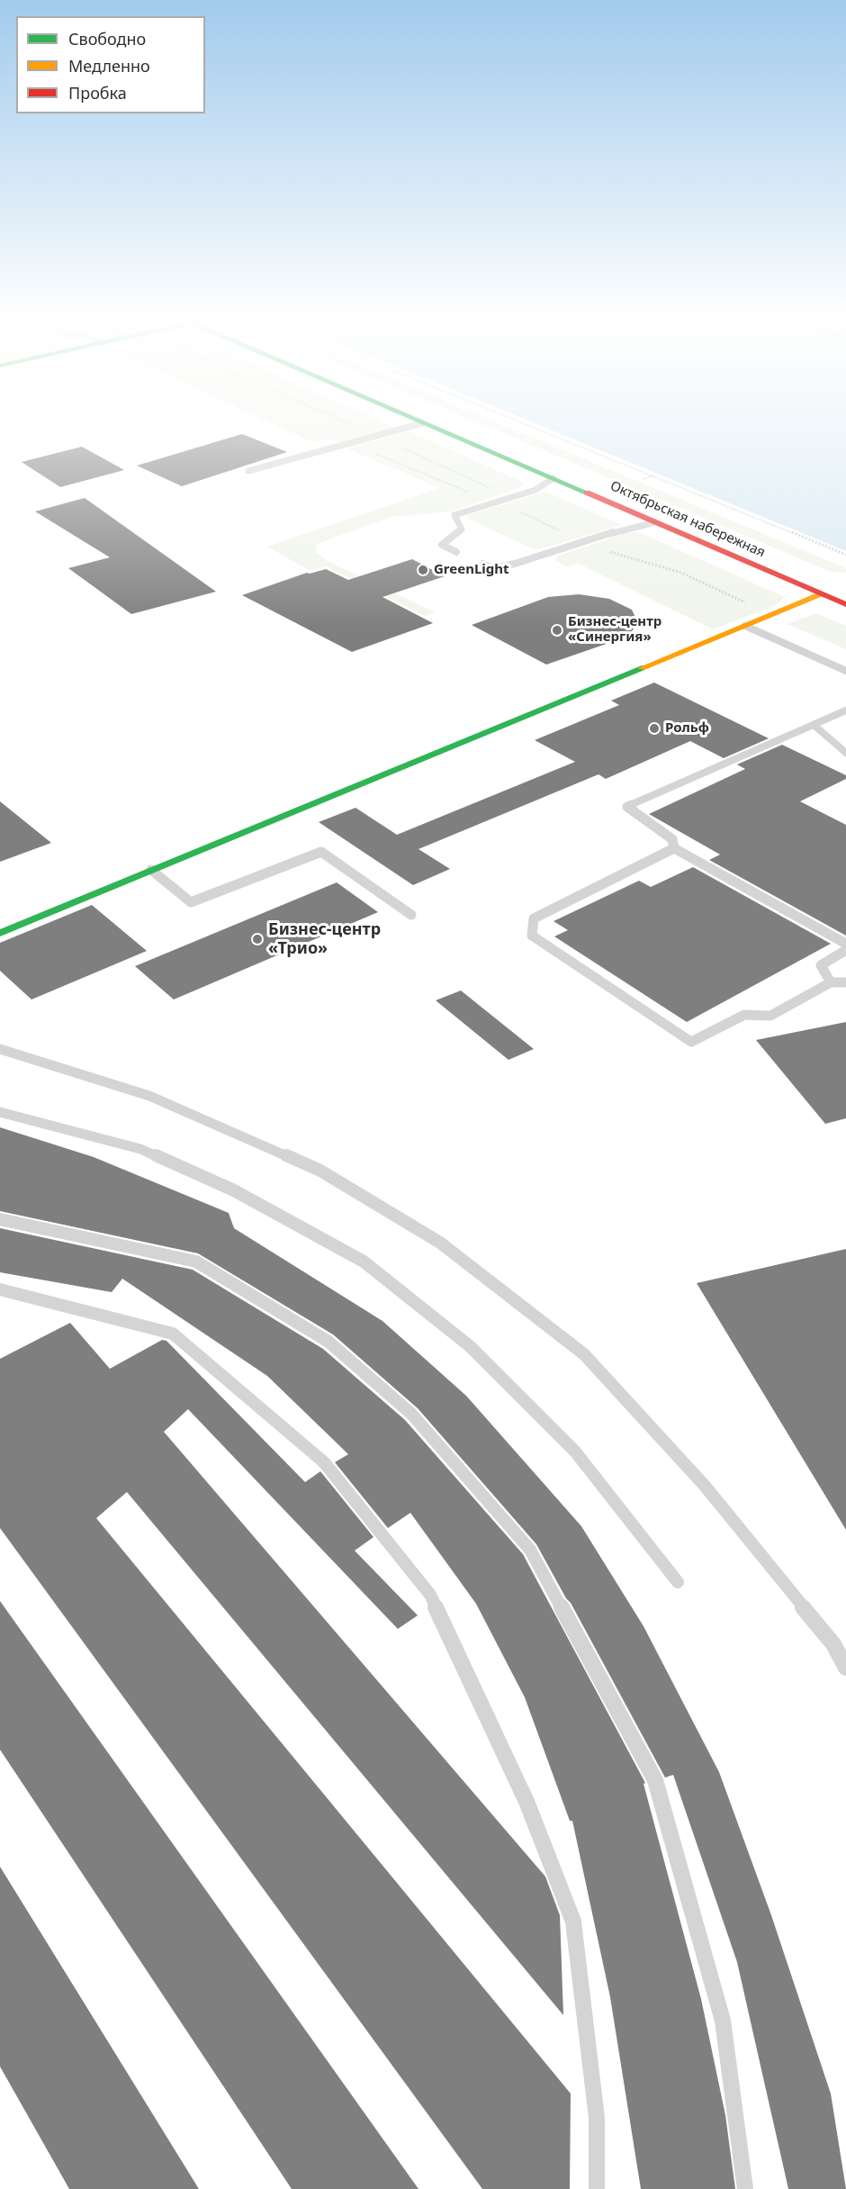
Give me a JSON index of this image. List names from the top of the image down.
{
  "streets": {
    "main road": ["Октябрьская набережная"]
  },
  "places": [
    "GreenLight",
    "Бизнес-центр «Синергия»",
    "Рольф",
    "Бизнес-центр «Трио»"
  ],
  "legend": ["Свободно", "Медленно", "Пробка"]
}
